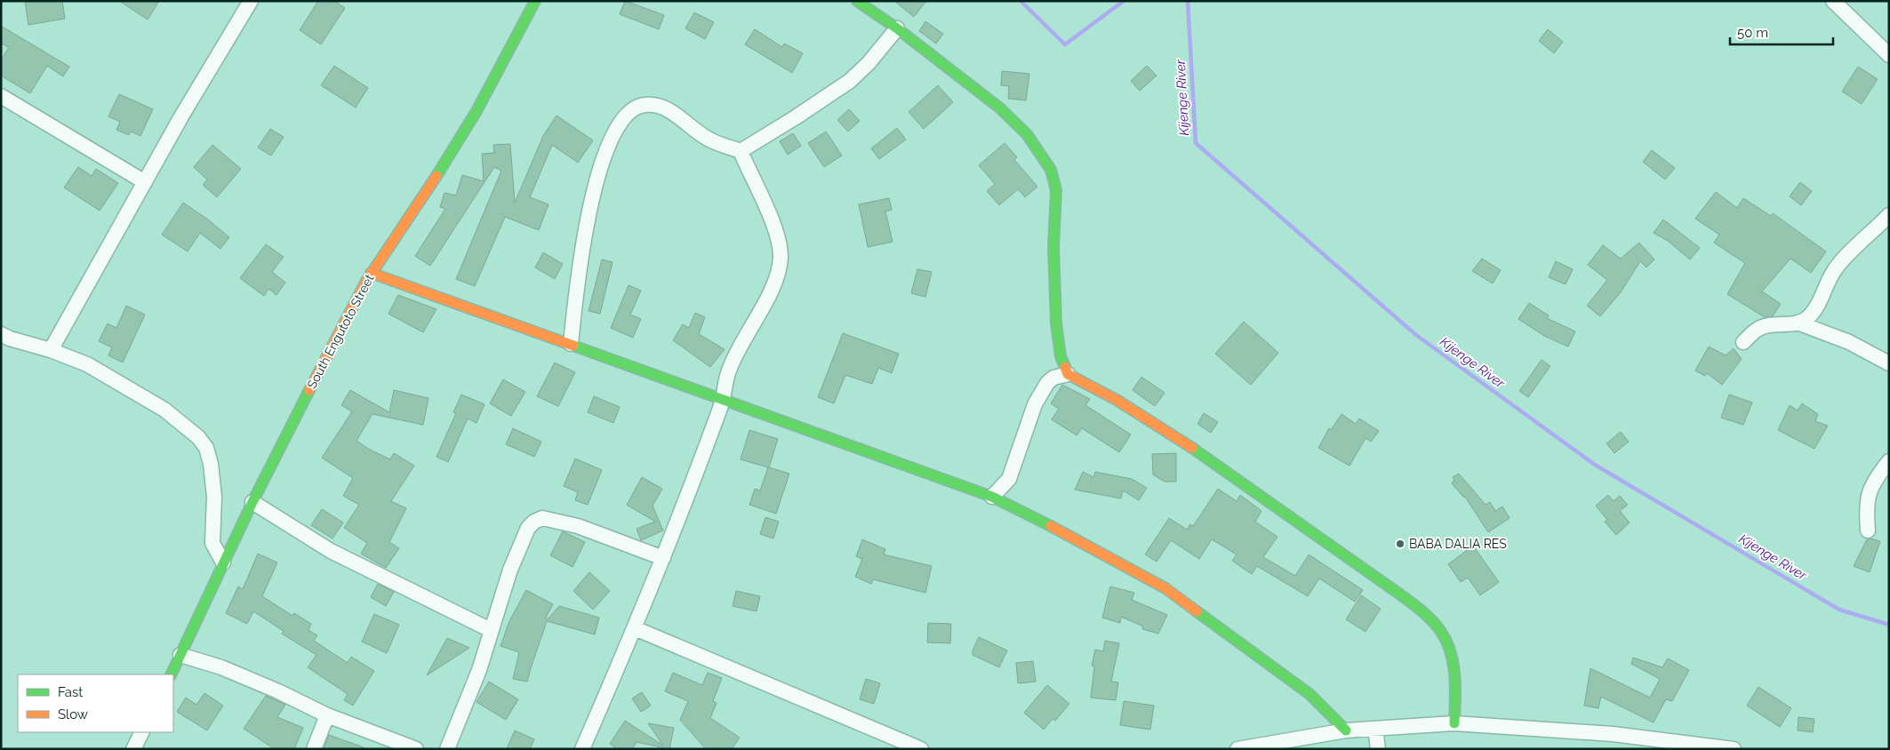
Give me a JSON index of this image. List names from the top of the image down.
{
  "streets": {
    "street": ["South Engutoto Street"]
  },
  "water": ["Kijenge River"],
  "places": ["BABA DALIA RES"],
  "legend": ["Fast", "Slow"],
  "scale_bar": "50 m"
}
